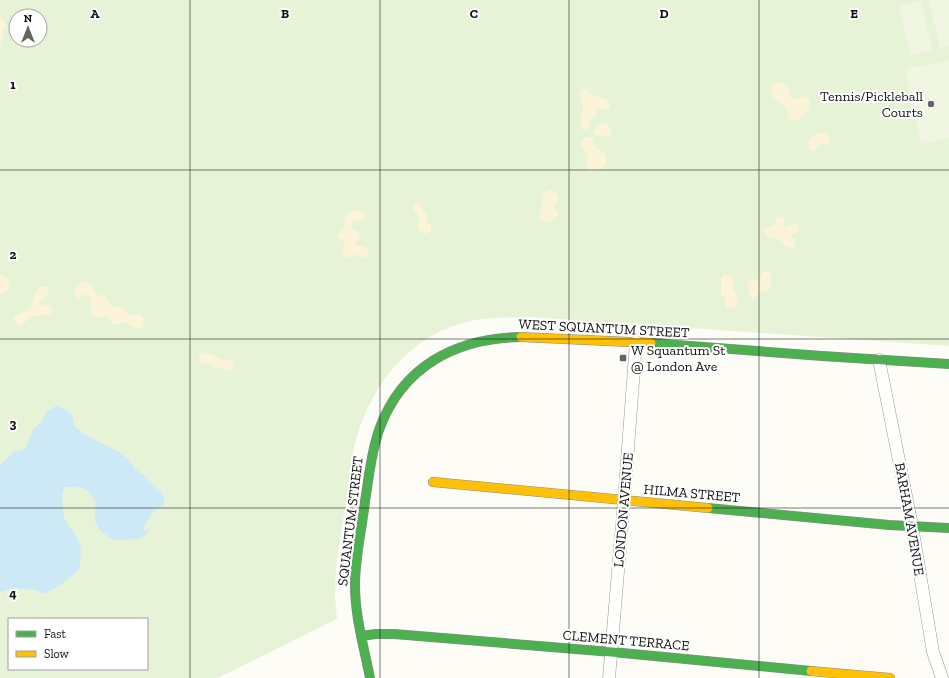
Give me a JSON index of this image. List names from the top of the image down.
{
  "streets": {
    "street": [
      "WEST SQUANTUM STREET",
      "HILMA STREET",
      "LONDON AVENUE",
      "BARHAM AVENUE",
      "SQUANTUM STREET",
      "CLEMENT TERRACE"
    ]
  },
  "crossings": [
    ["WEST SQUANTUM STREET", "LONDON AVENUE"],
    ["WEST SQUANTUM STREET", "BARHAM AVENUE"],
    ["WEST SQUANTUM STREET", "SQUANTUM STREET"],
    ["HILMA STREET", "LONDON AVENUE"],
    ["HILMA STREET", "BARHAM AVENUE"],
    ["LONDON AVENUE", "CLEMENT TERRACE"],
    ["SQUANTUM STREET", "CLEMENT TERRACE"]
  ],
  "places": {
    "other": ["Tennis/Pickleball Courts"],
    "transit": ["W Squantum St @ London Ave"]
  },
  "legend": ["Fast", "Slow"],
  "north": "top",
  "grid": {
    "columns": [
      "A",
      "B",
      "C",
      "D",
      "E"
    ],
    "rows": [
      "1",
      "2",
      "3",
      "4"
    ]
  }
}
